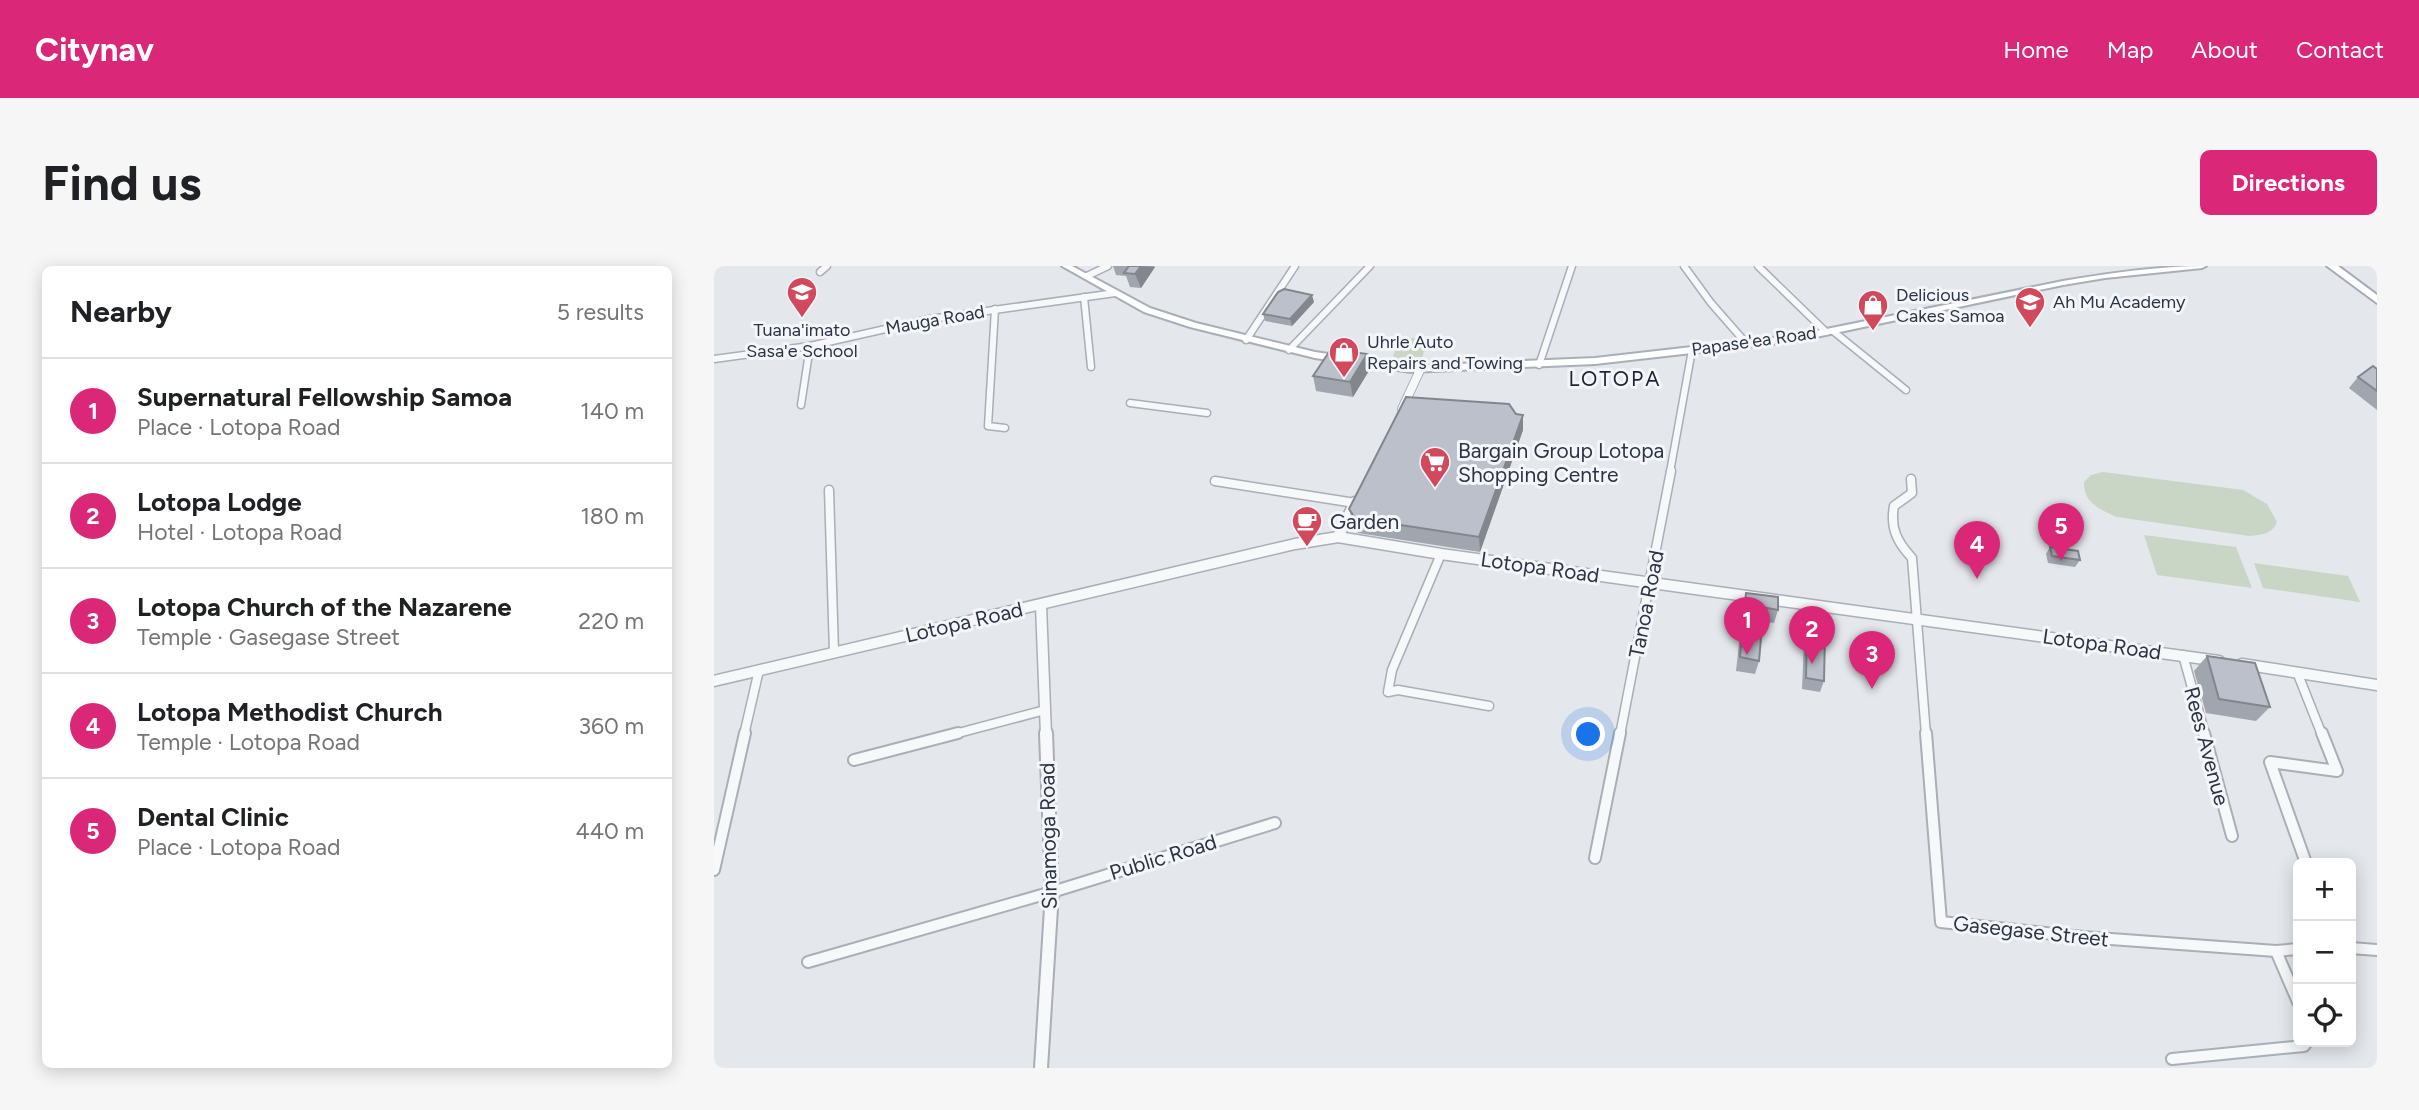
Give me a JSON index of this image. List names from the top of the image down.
{
  "streets": {
    "main road": ["Papase'ea Road"],
    "street": [
      "Mauga Road",
      "Lotopa Road",
      "Tanoa Road",
      "Rees Avenue",
      "Sinamoga Road",
      "Public Road",
      "Gasegase Street"
    ]
  },
  "crossings": [
    ["Mauga Road", "Papase'ea Road"],
    ["Papase'ea Road", "Tanoa Road"],
    ["Lotopa Road", "Tanoa Road"],
    ["Lotopa Road", "Rees Avenue"],
    ["Lotopa Road", "Sinamoga Road"],
    ["Lotopa Road", "Gasegase Street"],
    ["Sinamoga Road", "Public Road"]
  ],
  "districts": ["LOTOPA"],
  "places": {
    "school or university": ["Tuana'imato Sasa'e School", "Ah Mu Academy"],
    "shop": ["Delicious Cakes Samoa", "Uhrle Auto Repairs and Towing"],
    "supermarket": ["Bargain Group Lotopa Shopping Centre"],
    "cafe": ["Garden"]
  },
  "page": {
    "header": "Citynav",
    "nav": [
      "Home",
      "Map",
      "About",
      "Contact"
    ],
    "buttons": "Directions",
    "title": "Find us",
    "heading": ["Nearby", "5 results"],
    "list": [
      {
        "mark": "1",
        "name": "Supernatural Fellowship Samoa",
        "note": "Place · Lotopa Road",
        "value": "140 m"
      },
      {
        "mark": "2",
        "name": "Lotopa Lodge",
        "note": "Hotel · Lotopa Road",
        "value": "180 m"
      },
      {
        "mark": "3",
        "name": "Lotopa Church of the Nazarene",
        "note": "Temple · Gasegase Street",
        "value": "220 m"
      },
      {
        "mark": "4",
        "name": "Lotopa Methodist Church",
        "note": "Temple · Lotopa Road",
        "value": "360 m"
      },
      {
        "mark": "5",
        "name": "Dental Clinic",
        "note": "Place · Lotopa Road",
        "value": "440 m"
      }
    ],
    "pins": [
      "5",
      "4",
      "1",
      "2",
      "3"
    ],
    "map_buttons": ["+", "−"]
  }
}
